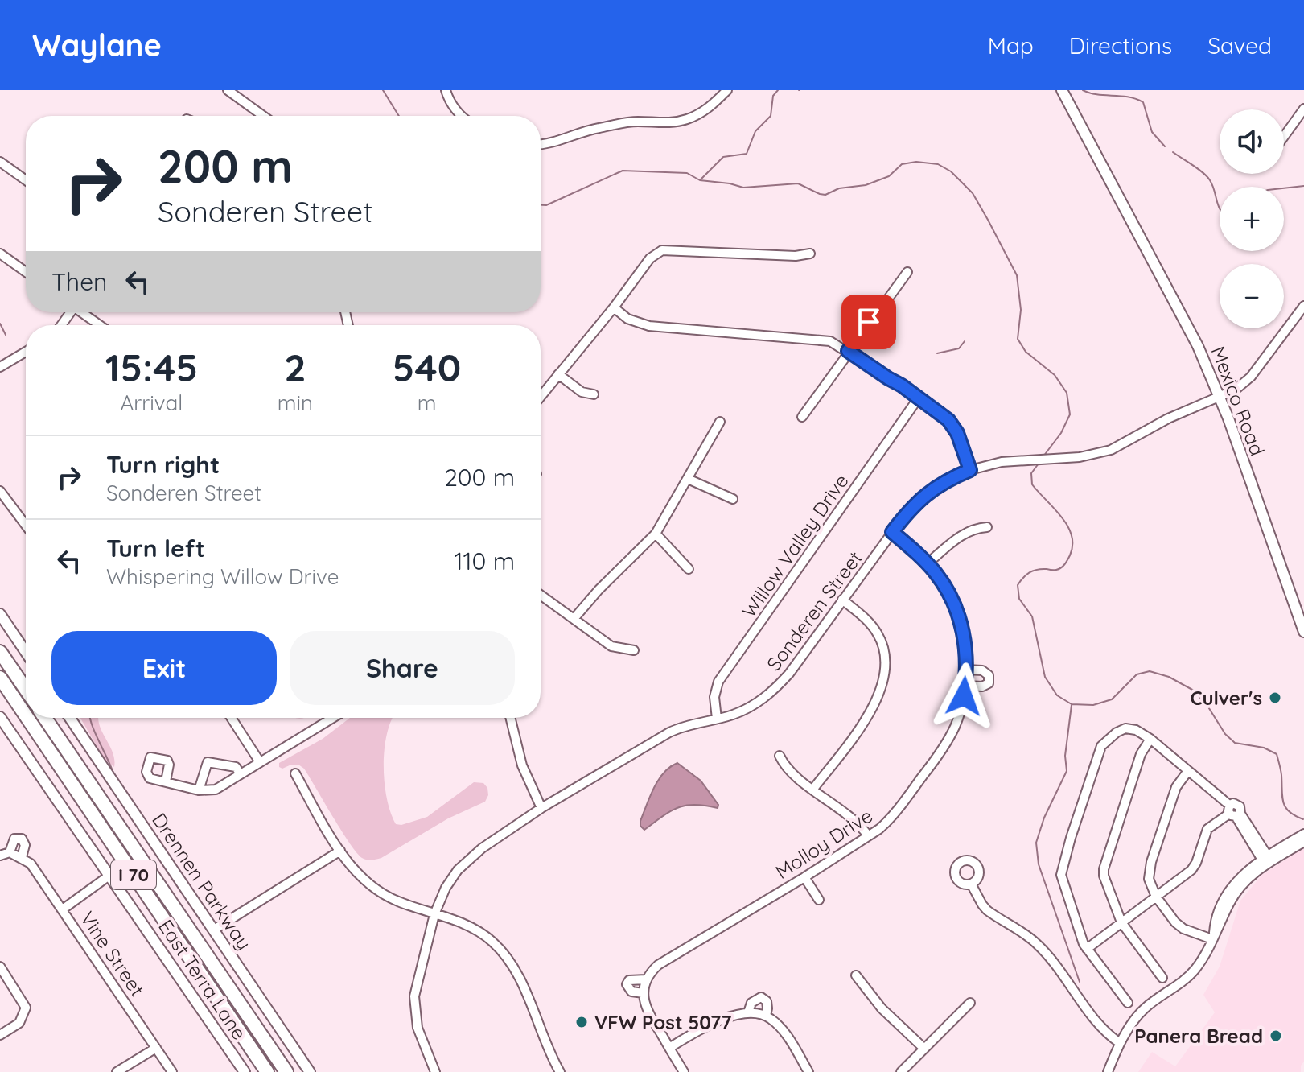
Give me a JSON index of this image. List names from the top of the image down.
{
  "streets": {
    "highway": ["I 70"],
    "main road": ["Mexico Road", "Drennen Parkway", "East Terra Lane"],
    "street": [
      "Willow Valley Drive",
      "Sonderen Street",
      "Molloy Drive",
      "Vine Street"
    ]
  },
  "crossings": [
    ["Mexico Road", "Sonderen Street"],
    ["Willow Valley Drive", "Sonderen Street"],
    ["Sonderen Street", "Molloy Drive"]
  ],
  "places": ["Culver's", "VFW Post 5077", "Panera Bread"],
  "page": {
    "header": "Waylane",
    "nav": ["Map", "Directions", "Saved"],
    "map_buttons": ["+", "−"],
    "turn": ["200 m", "Sonderen Street"],
    "then": "Then",
    "eta": [
      "15:45",
      "Arrival",
      "2",
      "min",
      "540",
      "m"
    ],
    "list": [
      {
        "name": "Turn right",
        "note": "Sonderen Street",
        "value": "200 m"
      },
      {
        "name": "Turn left",
        "note": "Whispering Willow Drive",
        "value": "110 m"
      }
    ],
    "buttons": ["Exit", "Share"]
  }
}
